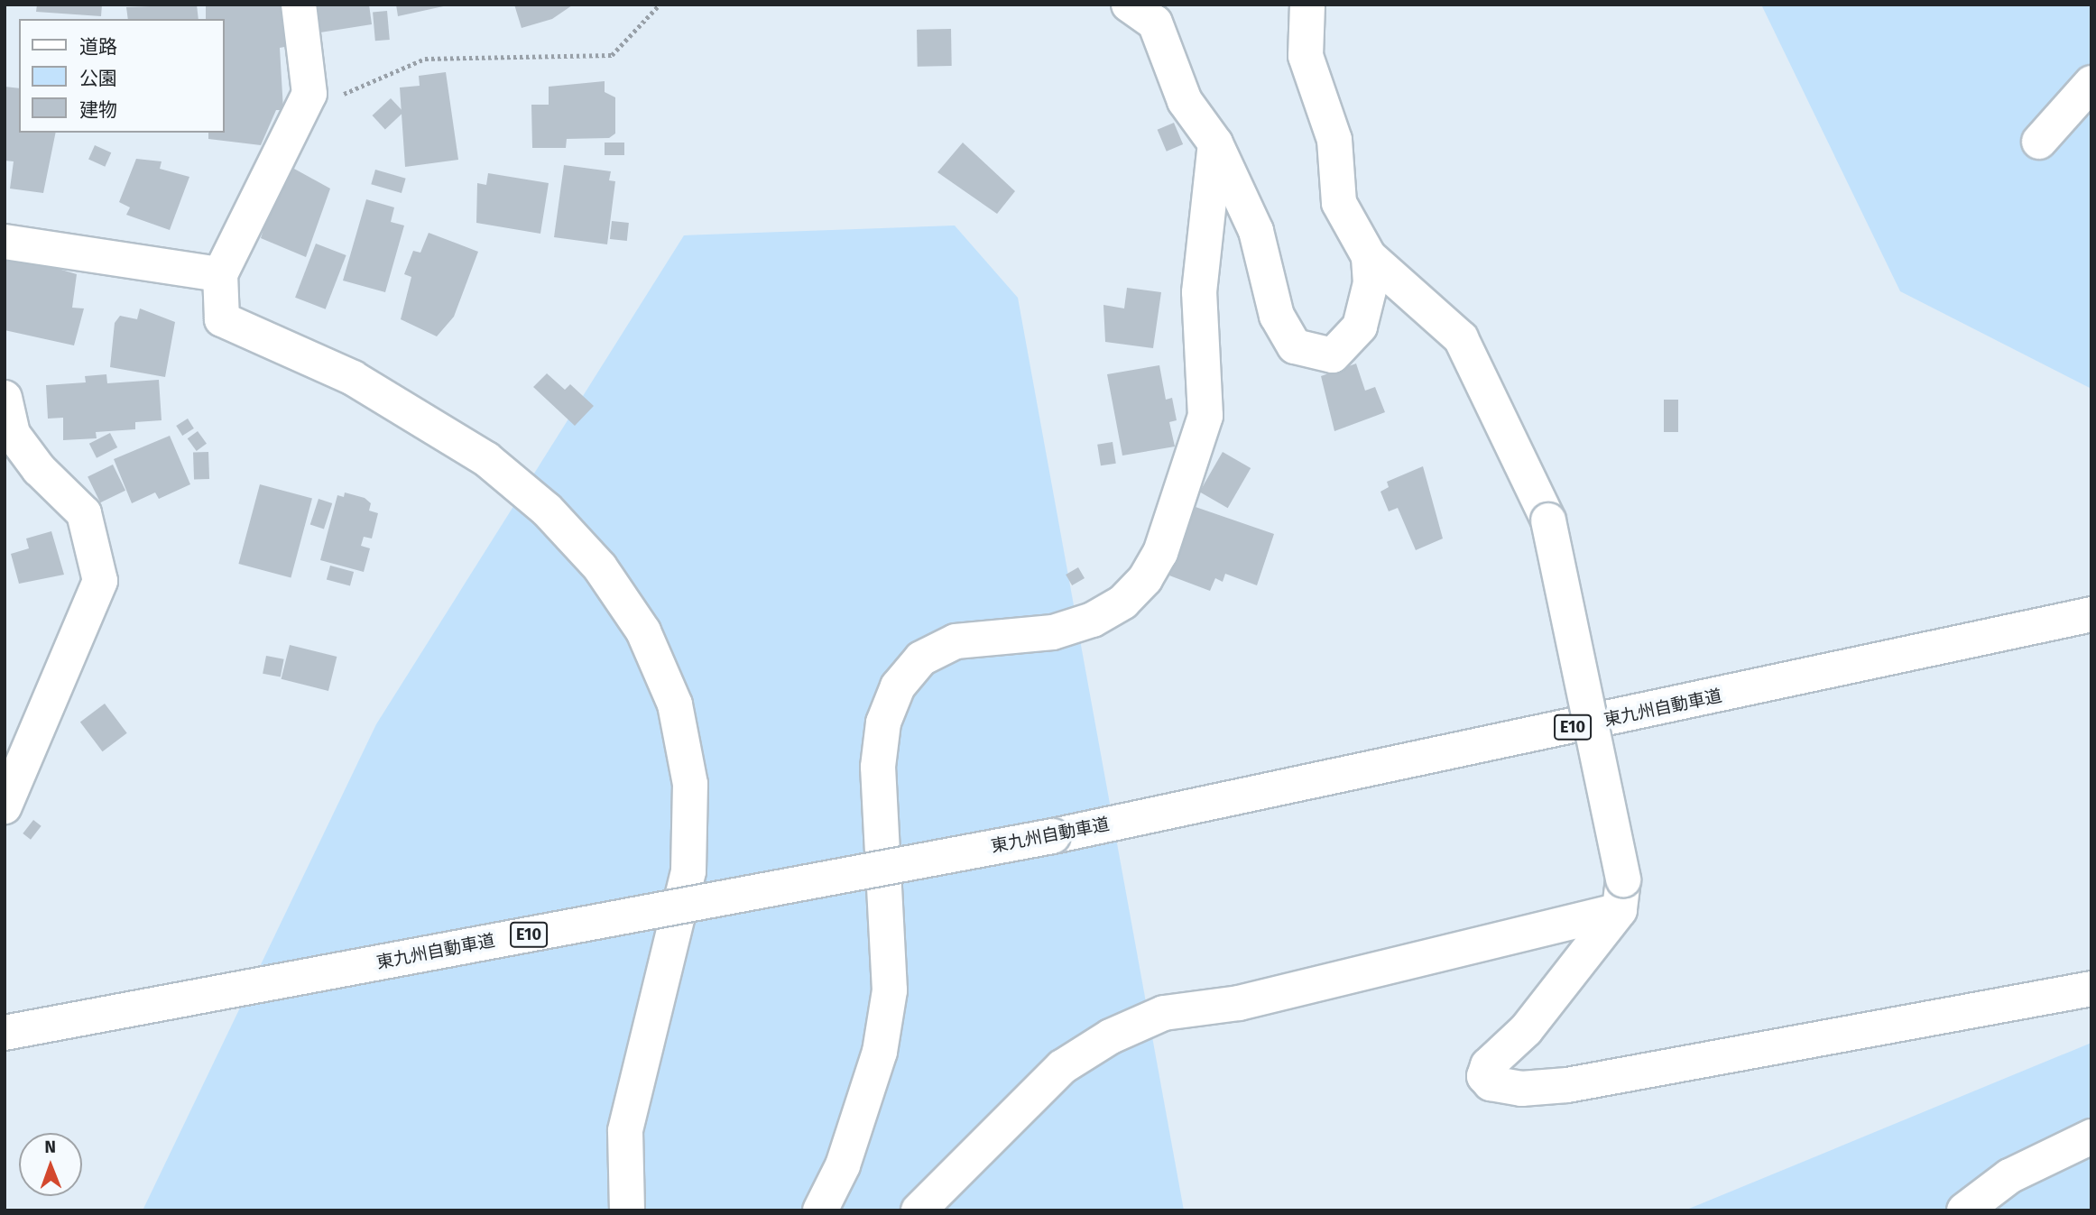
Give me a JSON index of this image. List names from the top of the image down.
{
  "streets": {
    "main road": ["東九州自動車道", "E10"]
  },
  "legend": ["道路", "公園", "建物"],
  "north": "top"
}
